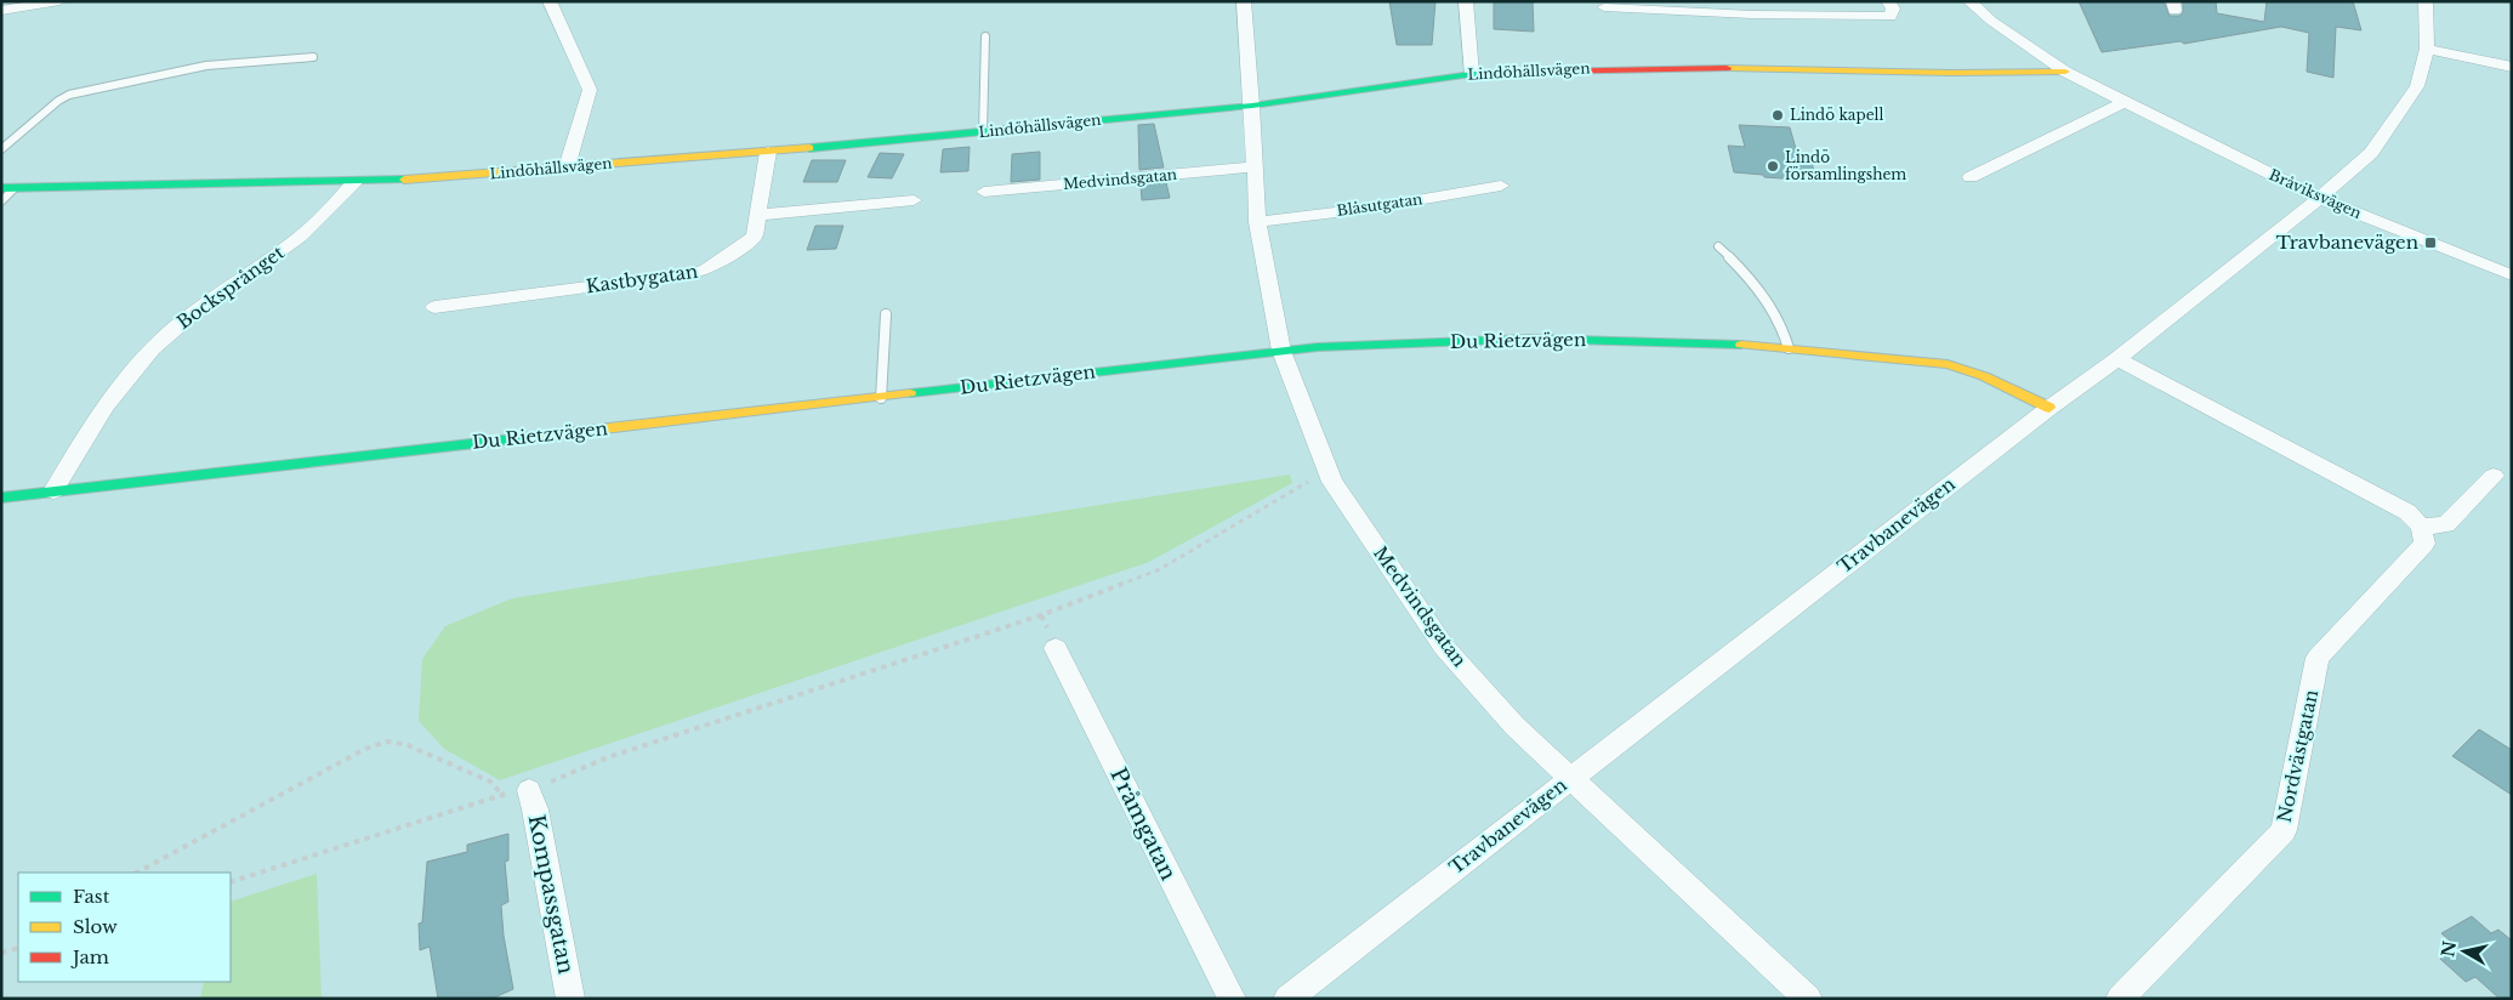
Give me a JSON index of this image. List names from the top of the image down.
{
  "streets": {
    "street": [
      "Lindöhällsvägen",
      "Medvindsgatan",
      "Bråviksvägen",
      "Blåsutgatan",
      "Kastbygatan",
      "Bocksprånget",
      "Du Rietzvägen",
      "Travbanevägen",
      "Nordvästgatan",
      "Pråmgatan",
      "Kompassgatan"
    ]
  },
  "crossings": [
    ["Lindöhällsvägen", "Medvindsgatan"],
    ["Lindöhällsvägen", "Bråviksvägen"],
    ["Lindöhällsvägen", "Kastbygatan"],
    ["Lindöhällsvägen", "Bocksprånget"],
    ["Medvindsgatan", "Blåsutgatan"],
    ["Medvindsgatan", "Du Rietzvägen"],
    ["Medvindsgatan", "Travbanevägen"],
    ["Bråviksvägen", "Travbanevägen"],
    ["Bocksprånget", "Du Rietzvägen"],
    ["Du Rietzvägen", "Travbanevägen"]
  ],
  "places": {
    "other": ["Lindö kapell", "Lindö församlingshem"],
    "transit": ["Travbanevägen"]
  },
  "legend": ["Fast", "Slow", "Jam"],
  "north": "left"
}
